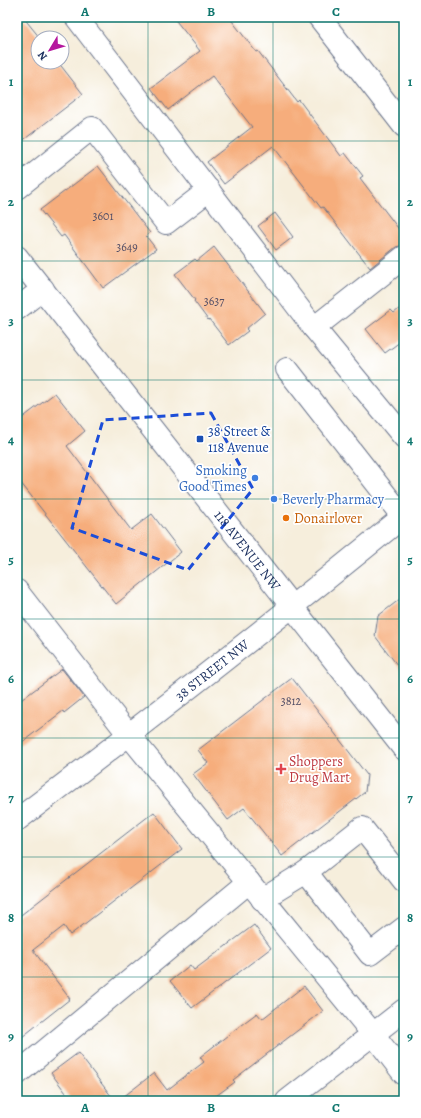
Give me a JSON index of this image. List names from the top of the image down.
{
  "streets": {
    "street": ["118 AVENUE NW", "38 STREET NW"]
  },
  "crossings": [
    ["118 AVENUE NW", "38 STREET NW"]
  ],
  "places": {
    "transit": ["38 Street & 118 Avenue"],
    "other": ["Smoking Good Times", "Beverly Pharmacy", "Donairlover"],
    "health": ["Shoppers Drug Mart"]
  },
  "house_numbers": [
    "3601",
    "3649",
    "3637",
    "3812"
  ],
  "north": "bottom left",
  "grid": {
    "columns": ["A", "B", "C"],
    "rows": [
      "1",
      "2",
      "3",
      "4",
      "5",
      "6",
      "7",
      "8",
      "9"
    ]
  }
}
